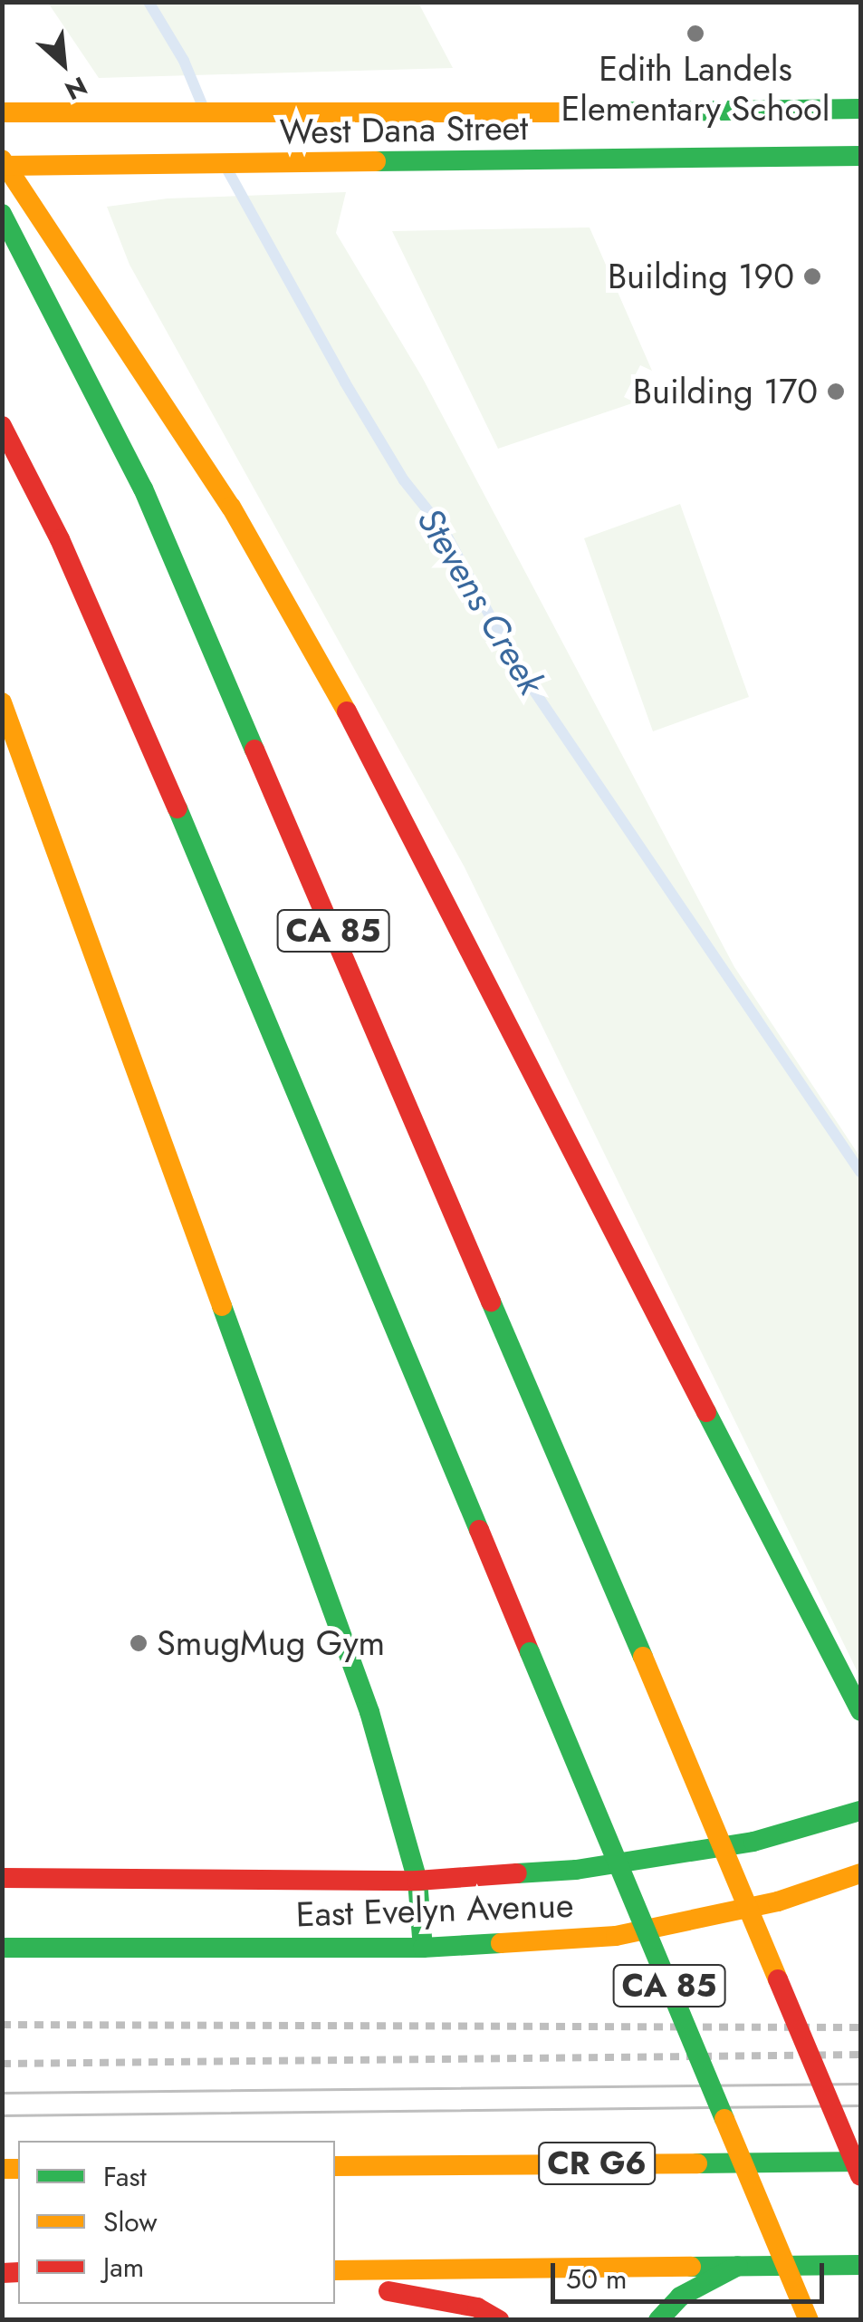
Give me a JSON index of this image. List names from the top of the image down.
{
  "streets": {
    "main road": [
      "West Dana Street",
      "CA 85",
      "East Evelyn Avenue",
      "CR G6"
    ]
  },
  "water": ["Stevens Creek"],
  "places": [
    "Edith Landels Elementary School",
    "Building 190",
    "Building 170",
    "SmugMug Gym"
  ],
  "legend": ["Fast", "Slow", "Jam"],
  "scale_bar": "50 m",
  "north": "bottom right"
}
